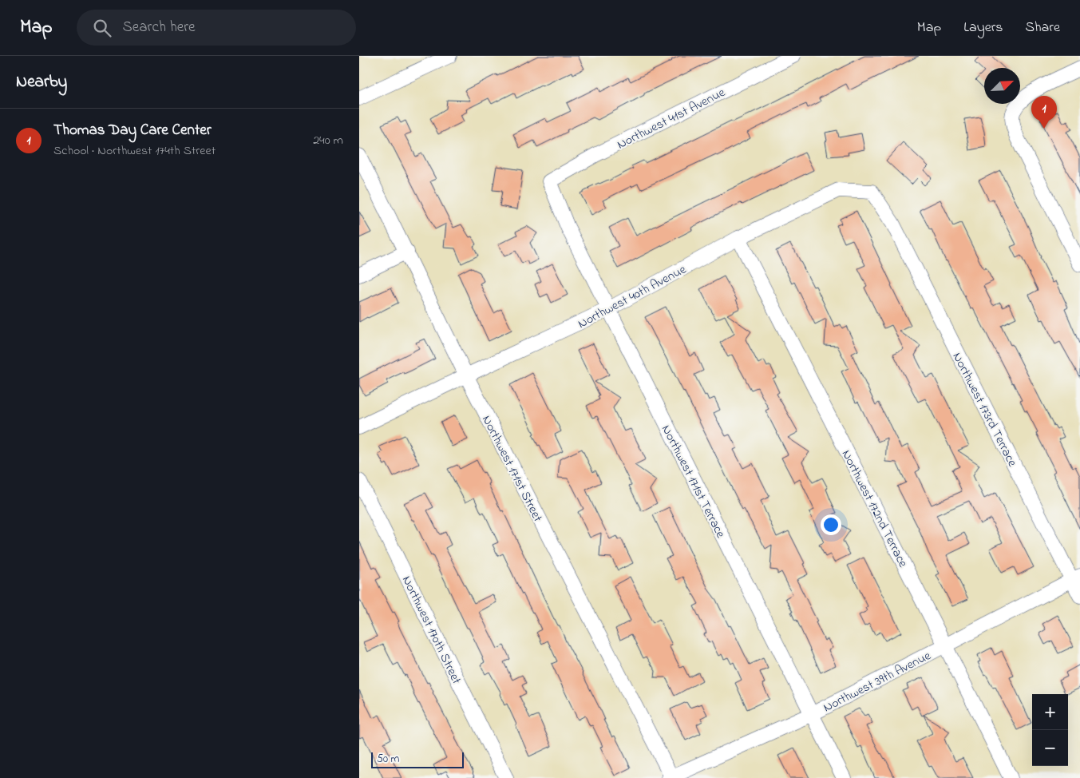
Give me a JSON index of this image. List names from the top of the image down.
{
  "streets": {
    "street": [
      "Northwest 41st Avenue",
      "Northwest 40th Avenue",
      "Northwest 173rd Terrace",
      "Northwest 171st Street",
      "Northwest 171st Terrace",
      "Northwest 172nd Terrace",
      "Northwest 170th Street",
      "Northwest 39th Avenue"
    ]
  },
  "crossings": [
    ["Northwest 41st Avenue", "Northwest 171st Terrace"],
    ["Northwest 40th Avenue", "Northwest 173rd Terrace"],
    ["Northwest 40th Avenue", "Northwest 171st Street"],
    ["Northwest 40th Avenue", "Northwest 171st Terrace"],
    ["Northwest 40th Avenue", "Northwest 172nd Terrace"],
    ["Northwest 173rd Terrace", "Northwest 39th Avenue"],
    ["Northwest 171st Street", "Northwest 39th Avenue"],
    ["Northwest 171st Terrace", "Northwest 39th Avenue"],
    ["Northwest 172nd Terrace", "Northwest 39th Avenue"]
  ],
  "scale_bar": "50 m",
  "north": "top right",
  "page": {
    "header": "Map",
    "search": "Search here",
    "nav": ["Map", "Layers", "Share"],
    "heading": "Nearby",
    "pins": "1",
    "list": [
      {
        "mark": "1",
        "name": "Thomas Day Care Center",
        "note": "School · Northwest 174th Street",
        "value": "240 m"
      }
    ],
    "map_buttons": ["+", "−"],
    "scale": "50 m"
  }
}
